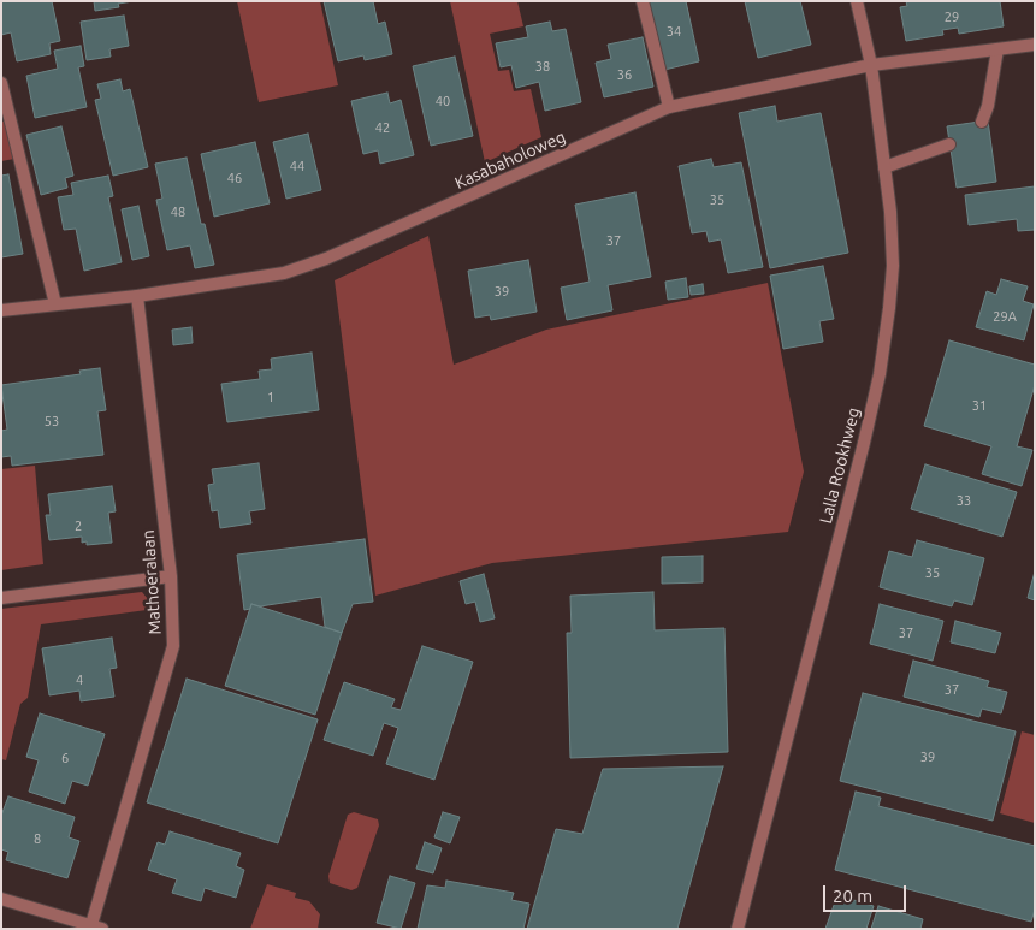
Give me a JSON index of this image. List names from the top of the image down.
{
  "streets": {
    "street": ["Kasabaholoweg", "Lalla Rookhweg", "Mathoeralaan"]
  },
  "crossings": [
    ["Kasabaholoweg", "Lalla Rookhweg"],
    ["Kasabaholoweg", "Mathoeralaan"]
  ],
  "house_numbers": [
    "29",
    "34",
    "38",
    "36",
    "40",
    "42",
    "44",
    "46",
    "35",
    "48",
    "37",
    "39",
    "29A",
    "1",
    "31",
    "53",
    "33",
    "2",
    "35",
    "37",
    "4",
    "37",
    "39",
    "6",
    "8"
  ],
  "scale_bar": "20 m"
}
